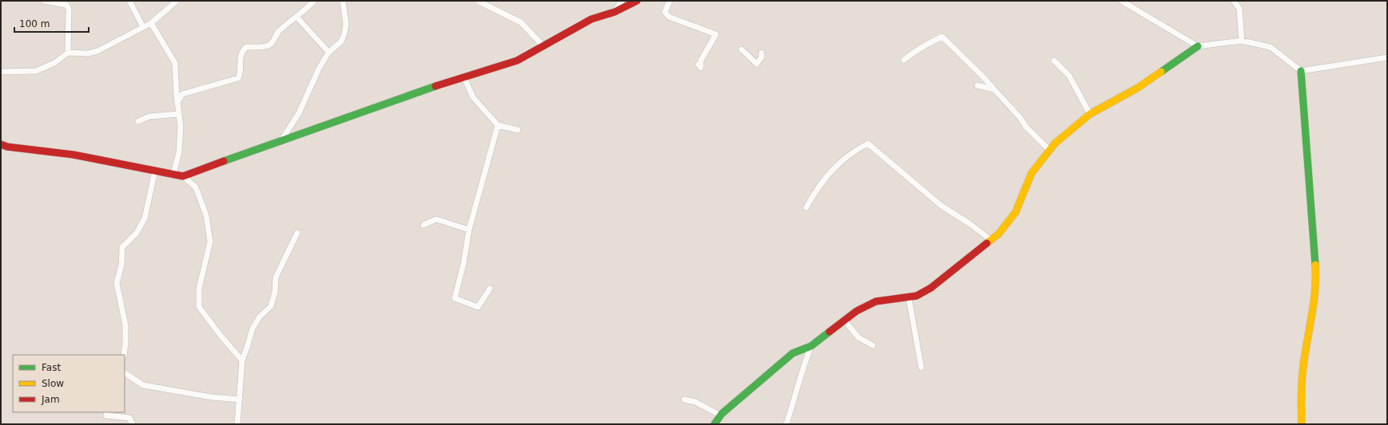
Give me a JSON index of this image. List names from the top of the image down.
{
  "legend": ["Fast", "Slow", "Jam"],
  "scale_bar": "100 m"
}
